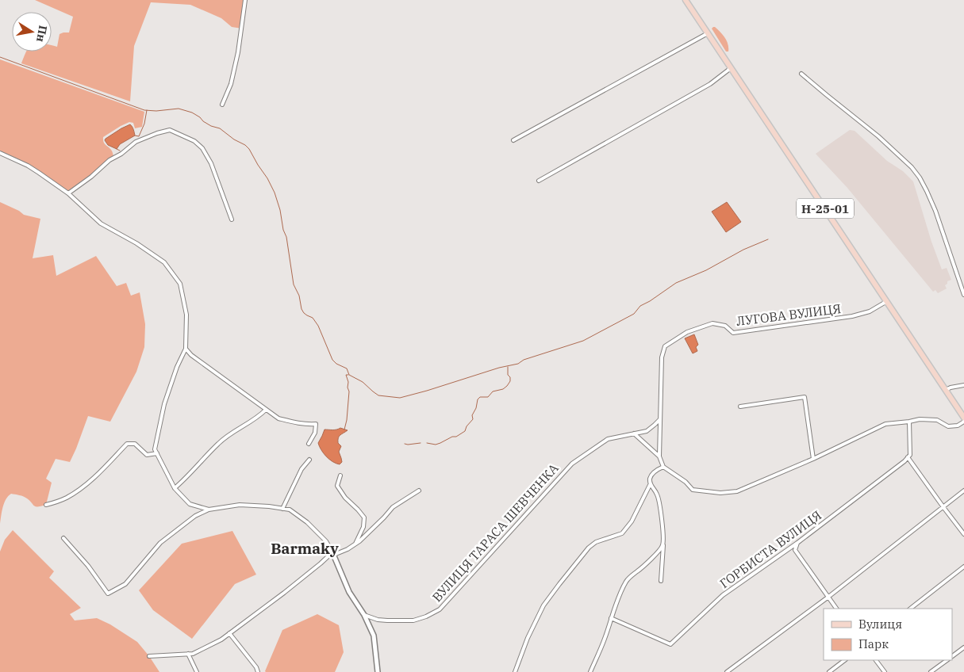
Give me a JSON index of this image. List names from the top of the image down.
{
  "streets": {
    "main road": ["Н-25-01"],
    "street": ["ЛУГОВА ВУЛИЦЯ", "ВУЛИЦЯ ТАРАСА ШЕВЧЕНКА", "ГОРБИСТА ВУЛИЦЯ"]
  },
  "crossings": [
    ["Н-25-01", "ЛУГОВА ВУЛИЦЯ"],
    ["ЛУГОВА ВУЛИЦЯ", "ВУЛИЦЯ ТАРАСА ШЕВЧЕНКА"]
  ],
  "districts": ["Barmaky"],
  "legend": ["Вулиця", "Парк"],
  "north": "right"
}
